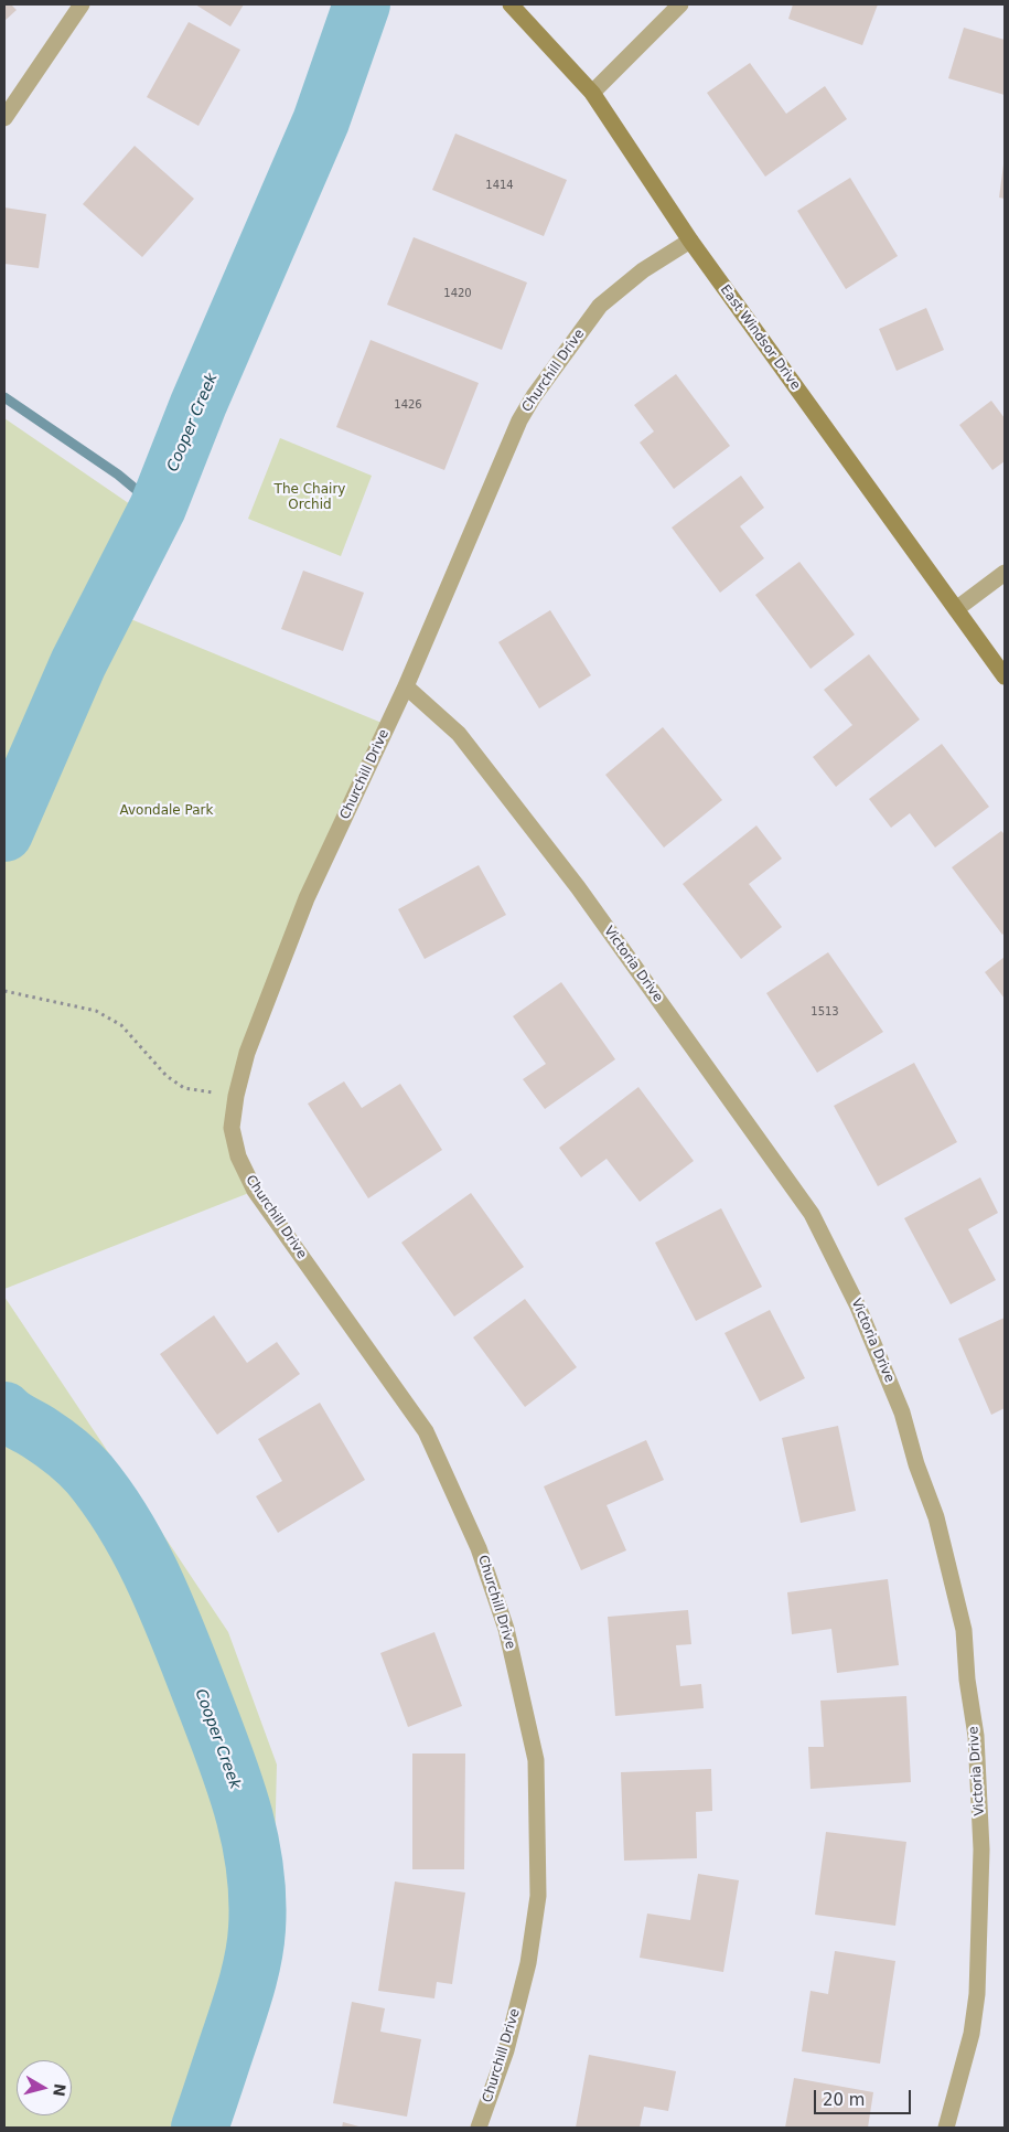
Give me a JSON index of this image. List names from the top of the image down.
{
  "streets": {
    "street": ["East Windsor Drive", "Churchill Drive", "Victoria Drive"]
  },
  "crossings": [
    ["East Windsor Drive", "Churchill Drive"],
    ["Churchill Drive", "Victoria Drive"]
  ],
  "water": ["Cooper Creek"],
  "parks": ["The Chairy Orchid", "Avondale Park"],
  "house_numbers": [
    "1414",
    "1420",
    "1426",
    "1513"
  ],
  "scale_bar": "20 m",
  "north": "right"
}
